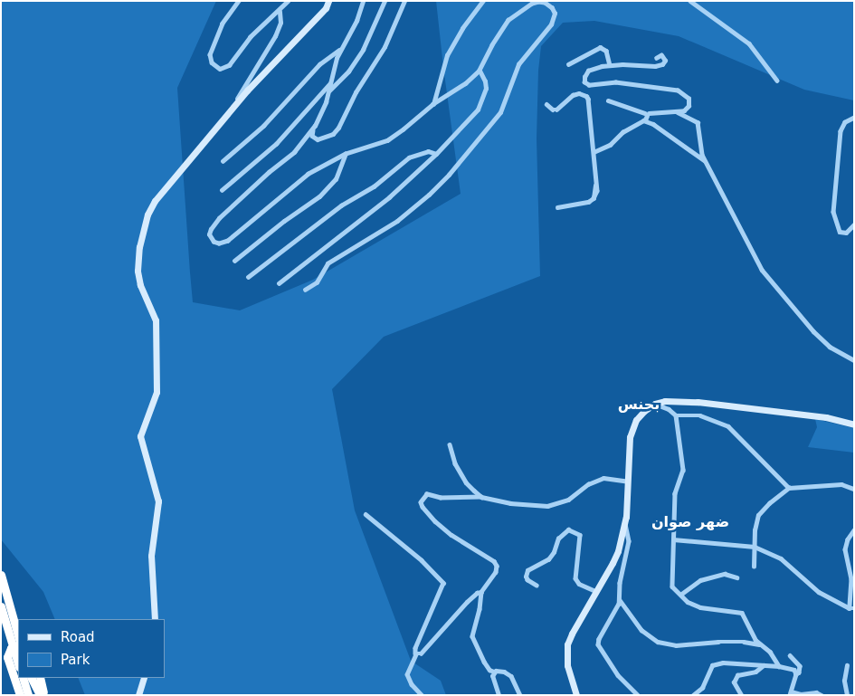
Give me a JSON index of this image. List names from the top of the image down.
{
  "districts": ["بحنس", "ضهر صوان"],
  "legend": ["Road", "Park"]
}
